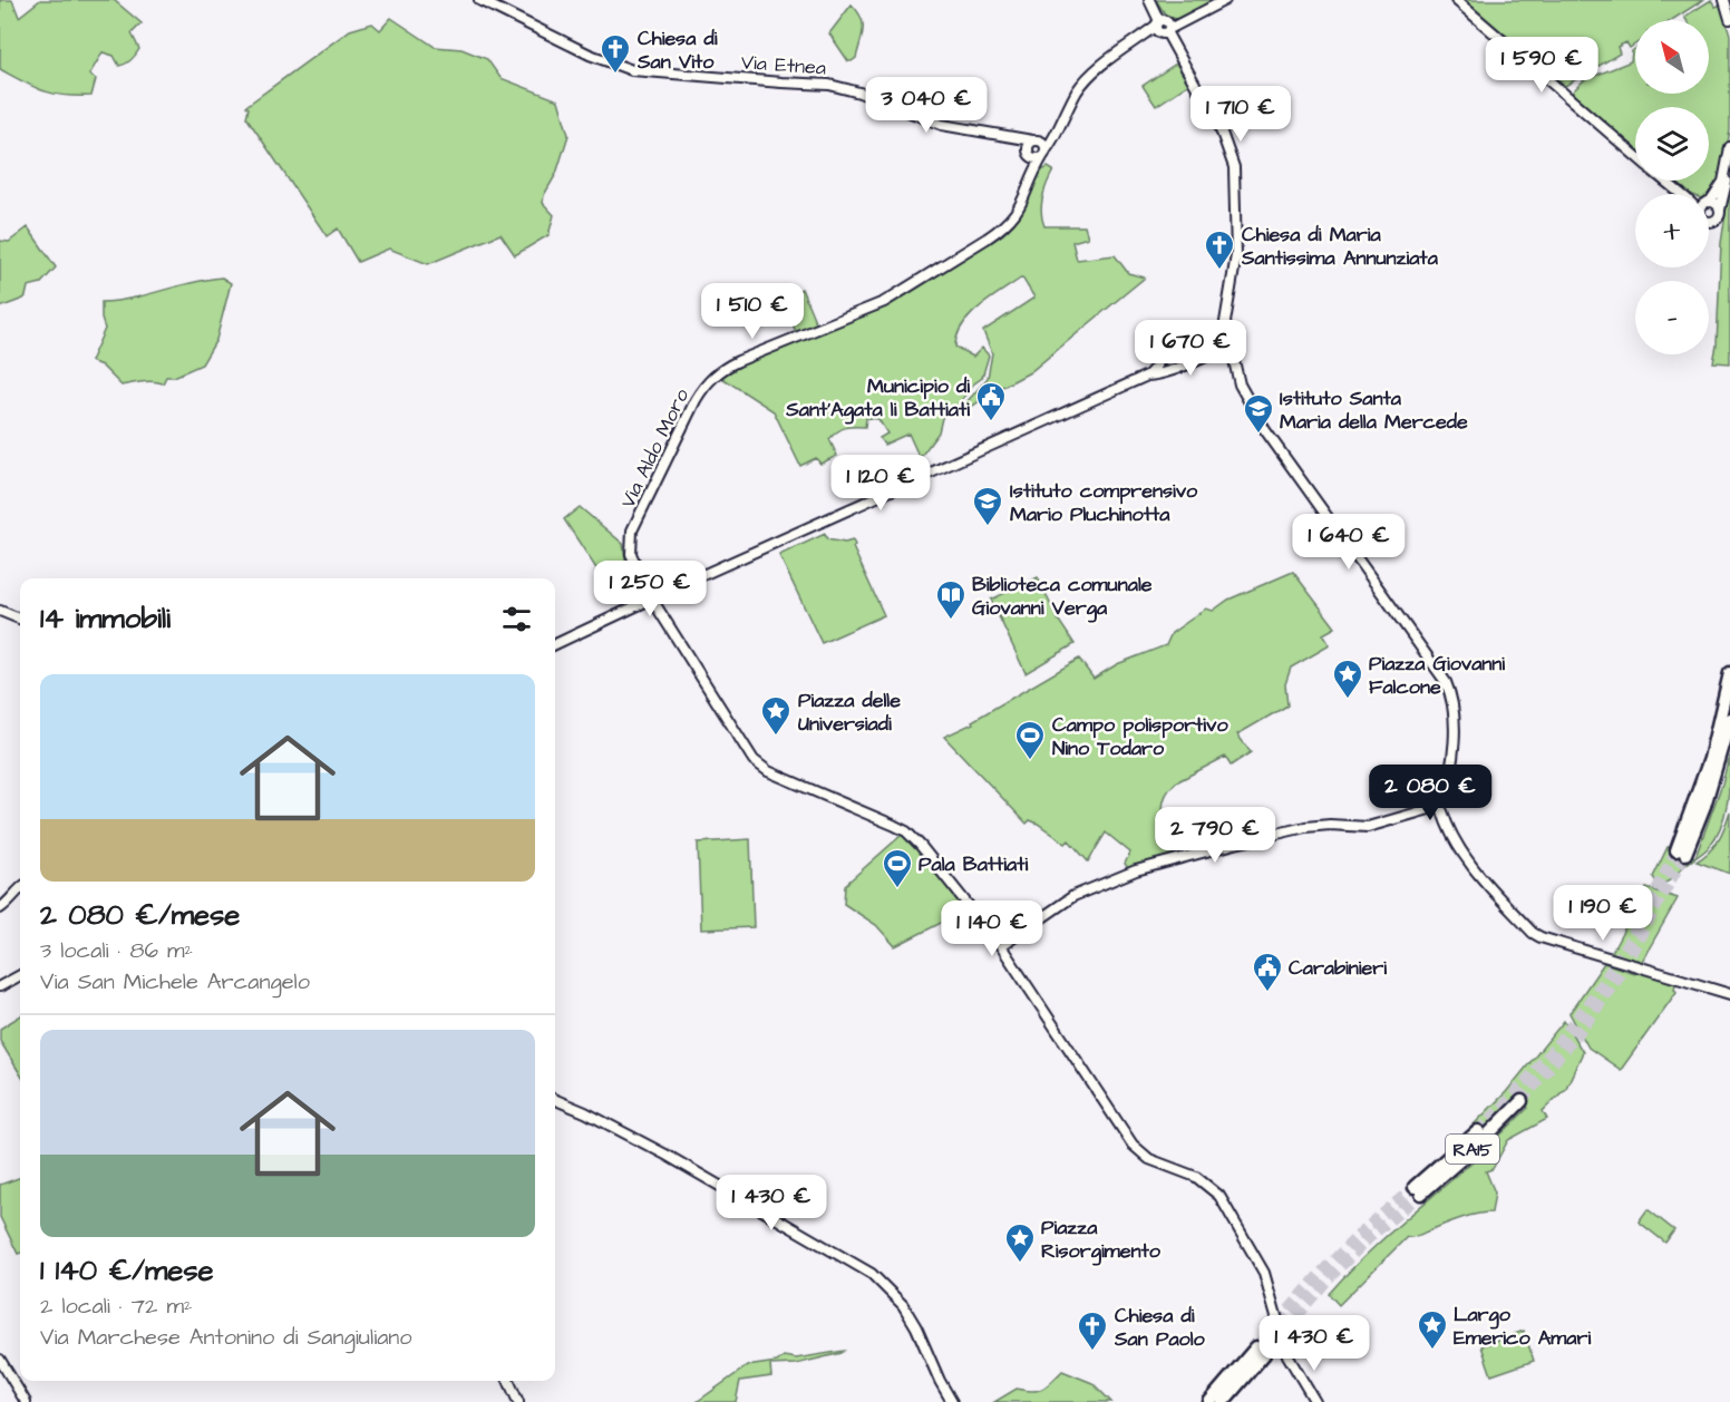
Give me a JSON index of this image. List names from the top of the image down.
{
  "streets": {
    "highway": ["RA15"],
    "main road": ["Via Etnea", "Via Aldo Moro"]
  },
  "places": {
    "church": ["Chiesa di San Vito", "Chiesa di Maria Santissima Annunziata", "Chiesa di San Paolo"],
    "public building": ["Municipio di Sant'Agata li Battiati", "Carabinieri"],
    "school or university": ["Istituto Santa Maria della Mercede", "Istituto comprensivo Mario Pluchinotta"],
    "library": ["Biblioteca comunale Giovanni Verga"],
    "place": [
      "Piazza Giovanni Falcone",
      "Piazza delle Universiadi",
      "Piazza Risorgimento",
      "Largo Emerico Amari"
    ],
    "sports": ["Campo polisportivo Nino Todaro", "Pala Battiati"]
  },
  "north": "top left",
  "page": {
    "map_buttons": ["+", "−"],
    "price": [
      "1 590 €",
      "3 040 €",
      "1 710 €",
      "1 510 €",
      "1 670 €",
      "1 120 €",
      "1 640 €",
      "1 250 €",
      "2 080 €",
      "2 790 €",
      "1 190 €",
      "1 140 €",
      "1 430 €",
      "1 430 €"
    ],
    "heading": "14 immobili",
    "list": [
      {
        "name": "2 080 €/mese",
        "note": "3 locali · 86 m² · Via San Michele Arcangelo"
      },
      {
        "name": "1 140 €/mese",
        "note": "2 locali · 72 m² · Via Marchese Antonino di Sangiuliano"
      }
    ]
  }
}
